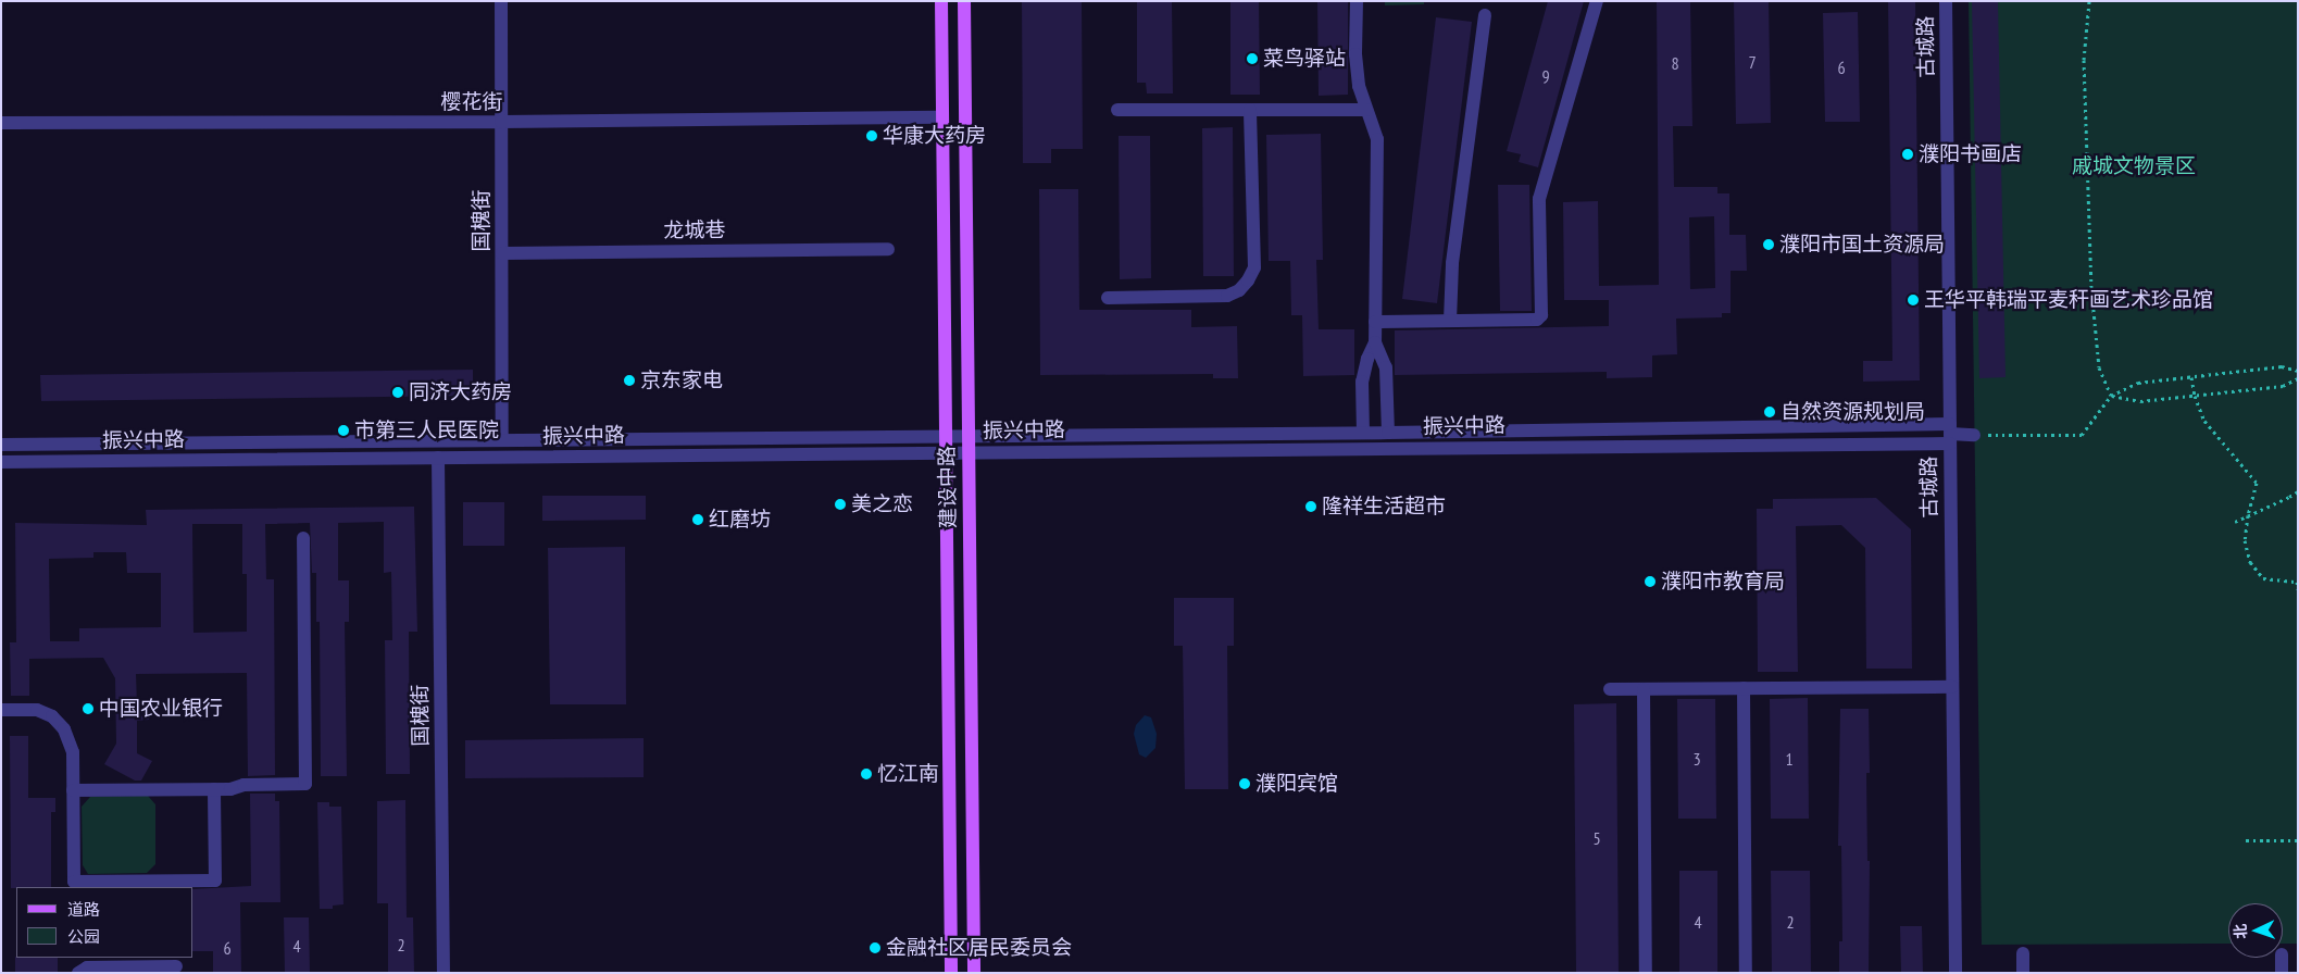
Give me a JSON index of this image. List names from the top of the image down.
{
  "streets": {
    "main road": ["建设中路"],
    "street": [
      "古城路",
      "樱花街",
      "国槐街",
      "龙城巷",
      "振兴中路"
    ]
  },
  "crossings": [
    ["古城路", "振兴中路"],
    ["樱花街", "国槐街"],
    ["樱花街", "建设中路"],
    ["国槐街", "龙城巷"],
    ["国槐街", "振兴中路"],
    ["振兴中路", "建设中路"]
  ],
  "parks": ["戚城文物景区"],
  "places": [
    "菜鸟驿站",
    "华康大药房",
    "濮阳书画店",
    "濮阳市国土资源局",
    "王华平韩瑞平麦秆画艺术珍品馆",
    "京东家电",
    "同济大药房",
    "自然资源规划局",
    "市第三人民医院",
    "美之恋",
    "隆祥生活超市",
    "红磨坊",
    "濮阳市教育局",
    "中国农业银行",
    "忆江南",
    "濮阳宾馆",
    "金融社区居民委员会"
  ],
  "house_numbers": [
    "7",
    "8",
    "6",
    "9",
    "3",
    "1",
    "5",
    "4",
    "2",
    "2",
    "4",
    "6"
  ],
  "legend": ["道路", "公园"],
  "north": "left"
}
